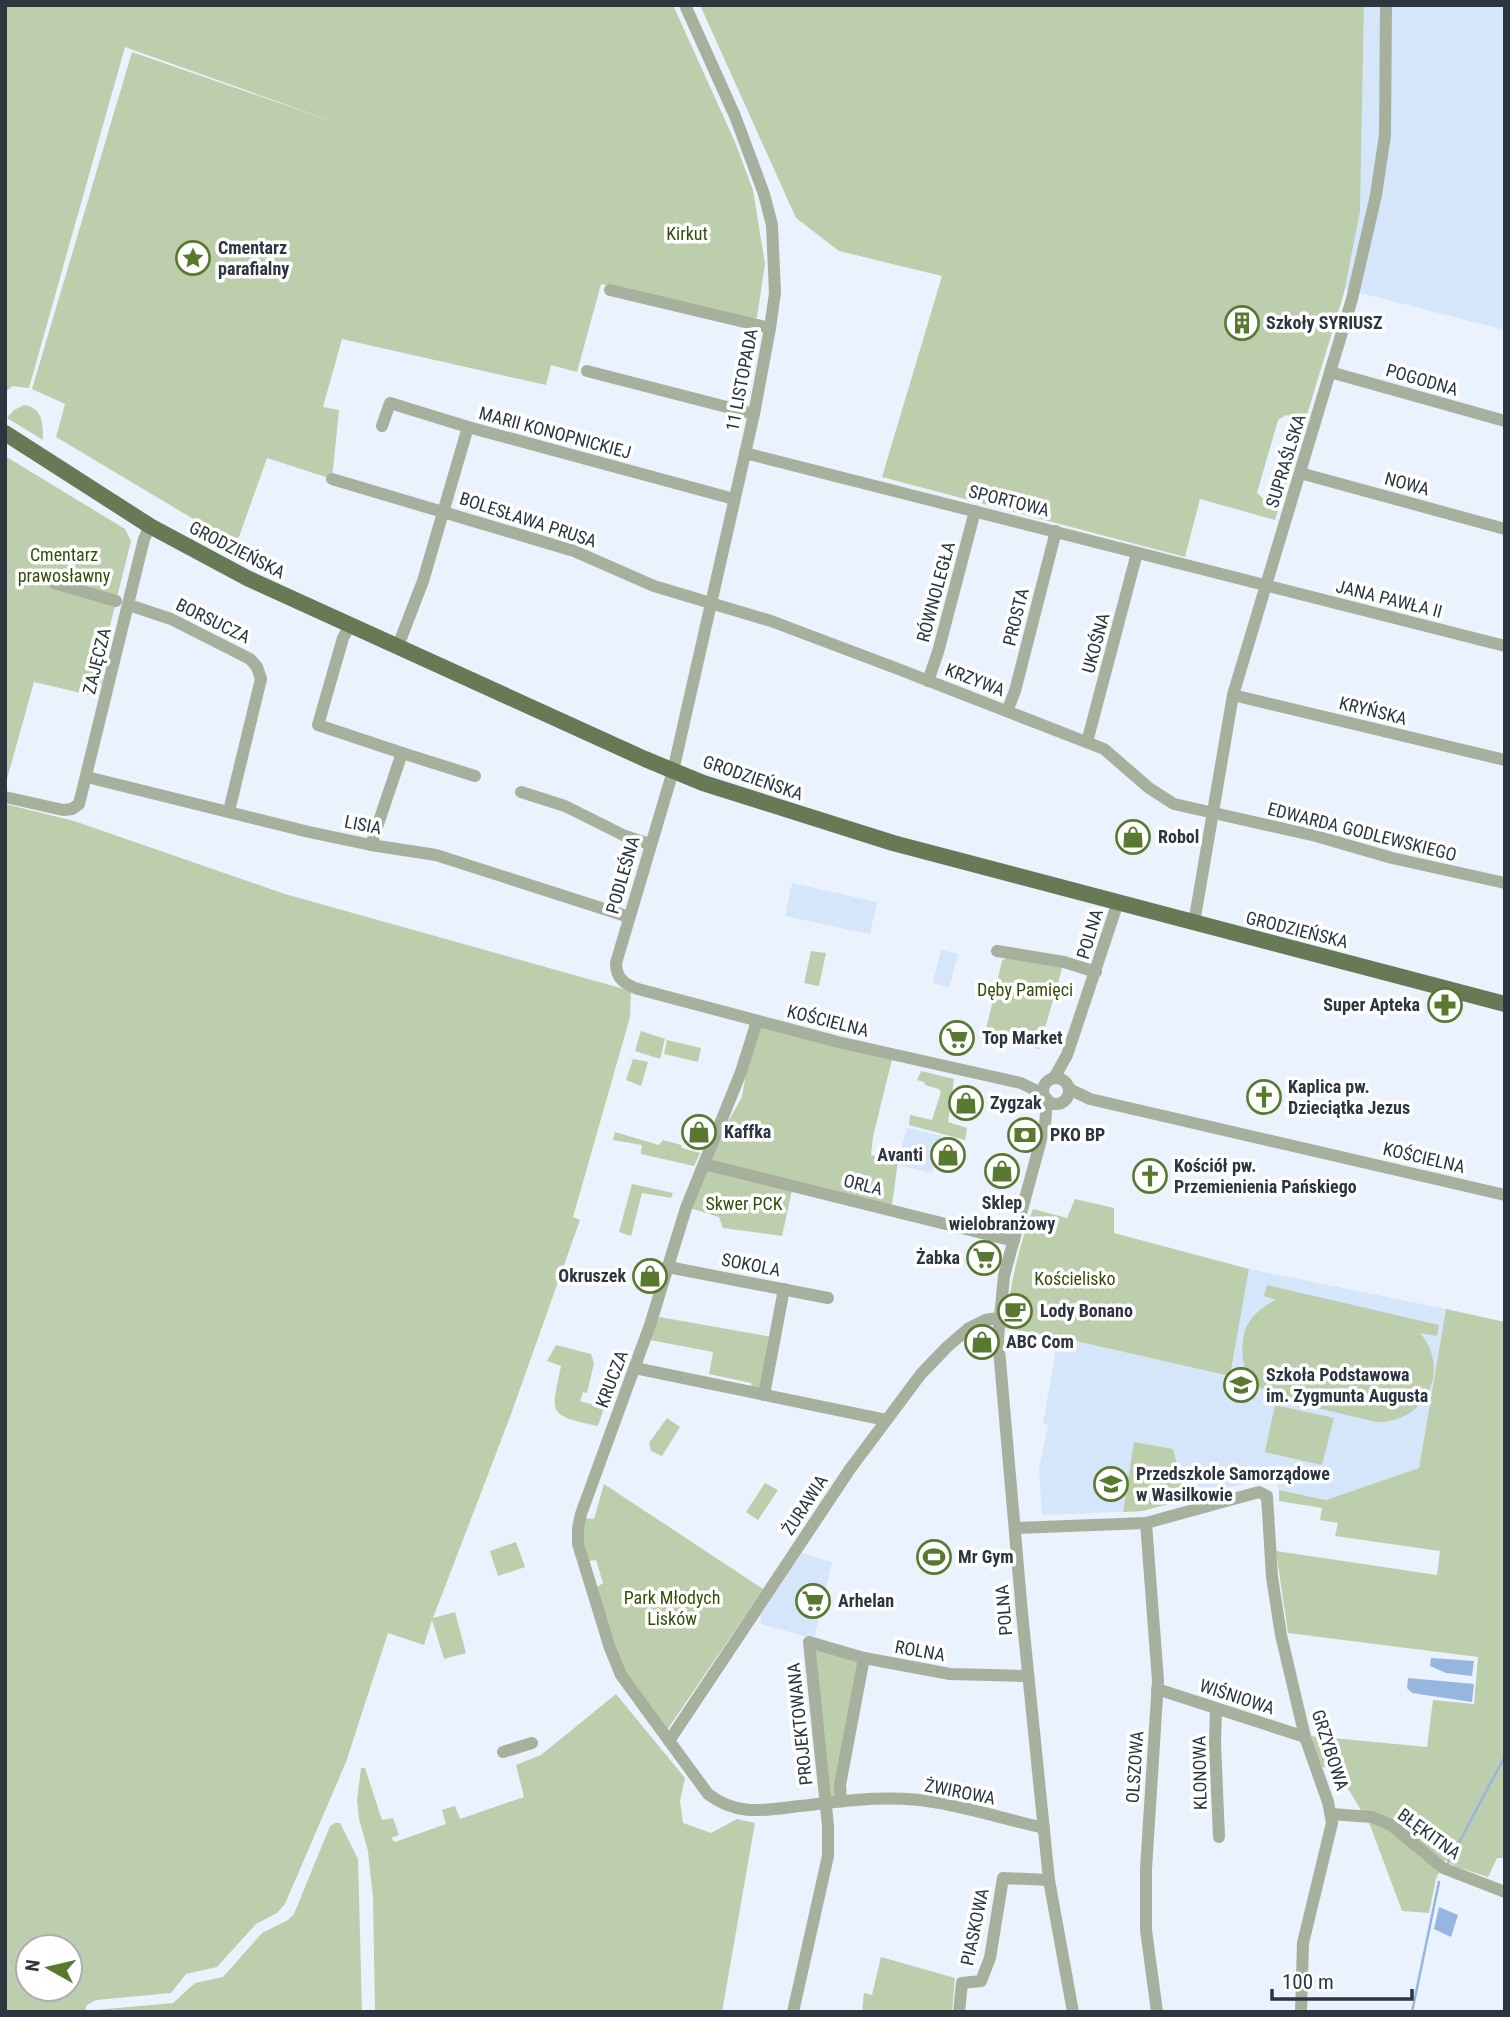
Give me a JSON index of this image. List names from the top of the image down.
{
  "streets": {
    "main road": ["GRODZIEŃSKA"],
    "street": [
      "11 LISTOPADA",
      "POGODNA",
      "MARII KONOPNICKIEJ",
      "SUPRAŚLSKA",
      "NOWA",
      "SPORTOWA",
      "BOLESŁAWA PRUSA",
      "RÓWNOLEGŁA",
      "JANA PAWŁA II",
      "PROSTA",
      "BORSUCZA",
      "UKOŚNA",
      "ZAJĘCZA",
      "KRZYWA",
      "KRYŃSKA",
      "LISIA",
      "EDWARDA GODLEWSKIEGO",
      "PODLEŚNA",
      "POLNA",
      "KOŚCIELNA",
      "ORLA",
      "SOKOLA",
      "KRUCZA",
      "ŻURAWIA",
      "ROLNA",
      "WIŚNIOWA",
      "PROJEKTOWANA",
      "GRZYBOWA",
      "OLSZOWA",
      "KLONOWA",
      "ŻWIROWA",
      "BŁĘKITNA",
      "PIASKOWA"
    ]
  },
  "crossings": [
    ["11 LISTOPADA", "MARII KONOPNICKIEJ"],
    ["11 LISTOPADA", "SPORTOWA"],
    ["11 LISTOPADA", "BOLESŁAWA PRUSA"],
    ["11 LISTOPADA", "GRODZIEŃSKA"],
    ["11 LISTOPADA", "KRZYWA"],
    ["11 LISTOPADA", "PODLEŚNA"],
    ["POGODNA", "SUPRAŚLSKA"],
    ["SUPRAŚLSKA", "NOWA"],
    ["SUPRAŚLSKA", "SPORTOWA"],
    ["SUPRAŚLSKA", "GRODZIEŃSKA"],
    ["SUPRAŚLSKA", "JANA PAWŁA II"],
    ["SUPRAŚLSKA", "KRZYWA"],
    ["SUPRAŚLSKA", "KRYŃSKA"],
    ["SUPRAŚLSKA", "EDWARDA GODLEWSKIEGO"],
    ["SPORTOWA", "RÓWNOLEGŁA"],
    ["SPORTOWA", "JANA PAWŁA II"],
    ["SPORTOWA", "PROSTA"],
    ["SPORTOWA", "UKOŚNA"],
    ["BOLESŁAWA PRUSA", "KRZYWA"],
    ["GRODZIEŃSKA", "ZAJĘCZA"],
    ["GRODZIEŃSKA", "PODLEŚNA"],
    ["GRODZIEŃSKA", "POLNA"],
    ["RÓWNOLEGŁA", "KRZYWA"],
    ["PROSTA", "KRZYWA"],
    ["BORSUCZA", "ZAJĘCZA"],
    ["BORSUCZA", "LISIA"],
    ["UKOŚNA", "KRZYWA"],
    ["ZAJĘCZA", "LISIA"],
    ["KRZYWA", "EDWARDA GODLEWSKIEGO"],
    ["LISIA", "PODLEŚNA"],
    ["PODLEŚNA", "KOŚCIELNA"],
    ["POLNA", "KOŚCIELNA"],
    ["POLNA", "ORLA"],
    ["POLNA", "ŻURAWIA"],
    ["POLNA", "ROLNA"],
    ["POLNA", "ŻWIROWA"],
    ["POLNA", "PIASKOWA"],
    ["KOŚCIELNA", "KRUCZA"],
    ["ORLA", "KRUCZA"],
    ["SOKOLA", "KRUCZA"],
    ["KRUCZA", "ŻURAWIA"],
    ["KRUCZA", "ŻWIROWA"],
    ["ŻURAWIA", "ŻWIROWA"],
    ["ROLNA", "PROJEKTOWANA"],
    ["WIŚNIOWA", "GRZYBOWA"],
    ["WIŚNIOWA", "OLSZOWA"],
    ["WIŚNIOWA", "KLONOWA"],
    ["PROJEKTOWANA", "ŻWIROWA"],
    ["GRZYBOWA", "OLSZOWA"],
    ["GRZYBOWA", "BŁĘKITNA"]
  ],
  "parks": [
    "Kirkut",
    "Cmentarz prawosławny",
    "Dęby Pamięci",
    "Skwer PCK",
    "Kościelisko",
    "Park Młodych Lisków"
  ],
  "places": {
    "place": ["Cmentarz parafialny"],
    "building": ["Szkoły SYRIUSZ"],
    "shop": [
      "Robol",
      "Zygzak",
      "Kaffka",
      "Avanti",
      "Sklep wielobranżowy",
      "Okruszek",
      "ABC Com"
    ],
    "pharmacy": ["Super Apteka"],
    "supermarket": ["Top Market", "Żabka", "Arhelan"],
    "church": ["Kaplica pw. Dzieciątka Jezus", "Kościół pw. Przemienienia Pańskiego"],
    "bank": ["PKO BP"],
    "cafe": ["Lody Bonano"],
    "school or university": ["Szkoła Podstawowa im. Zygmunta Augusta", "Przedszkole Samorządowe w Wasilkowie"],
    "sports": ["Mr Gym"]
  },
  "scale_bar": "100 m",
  "north": "left"
}
